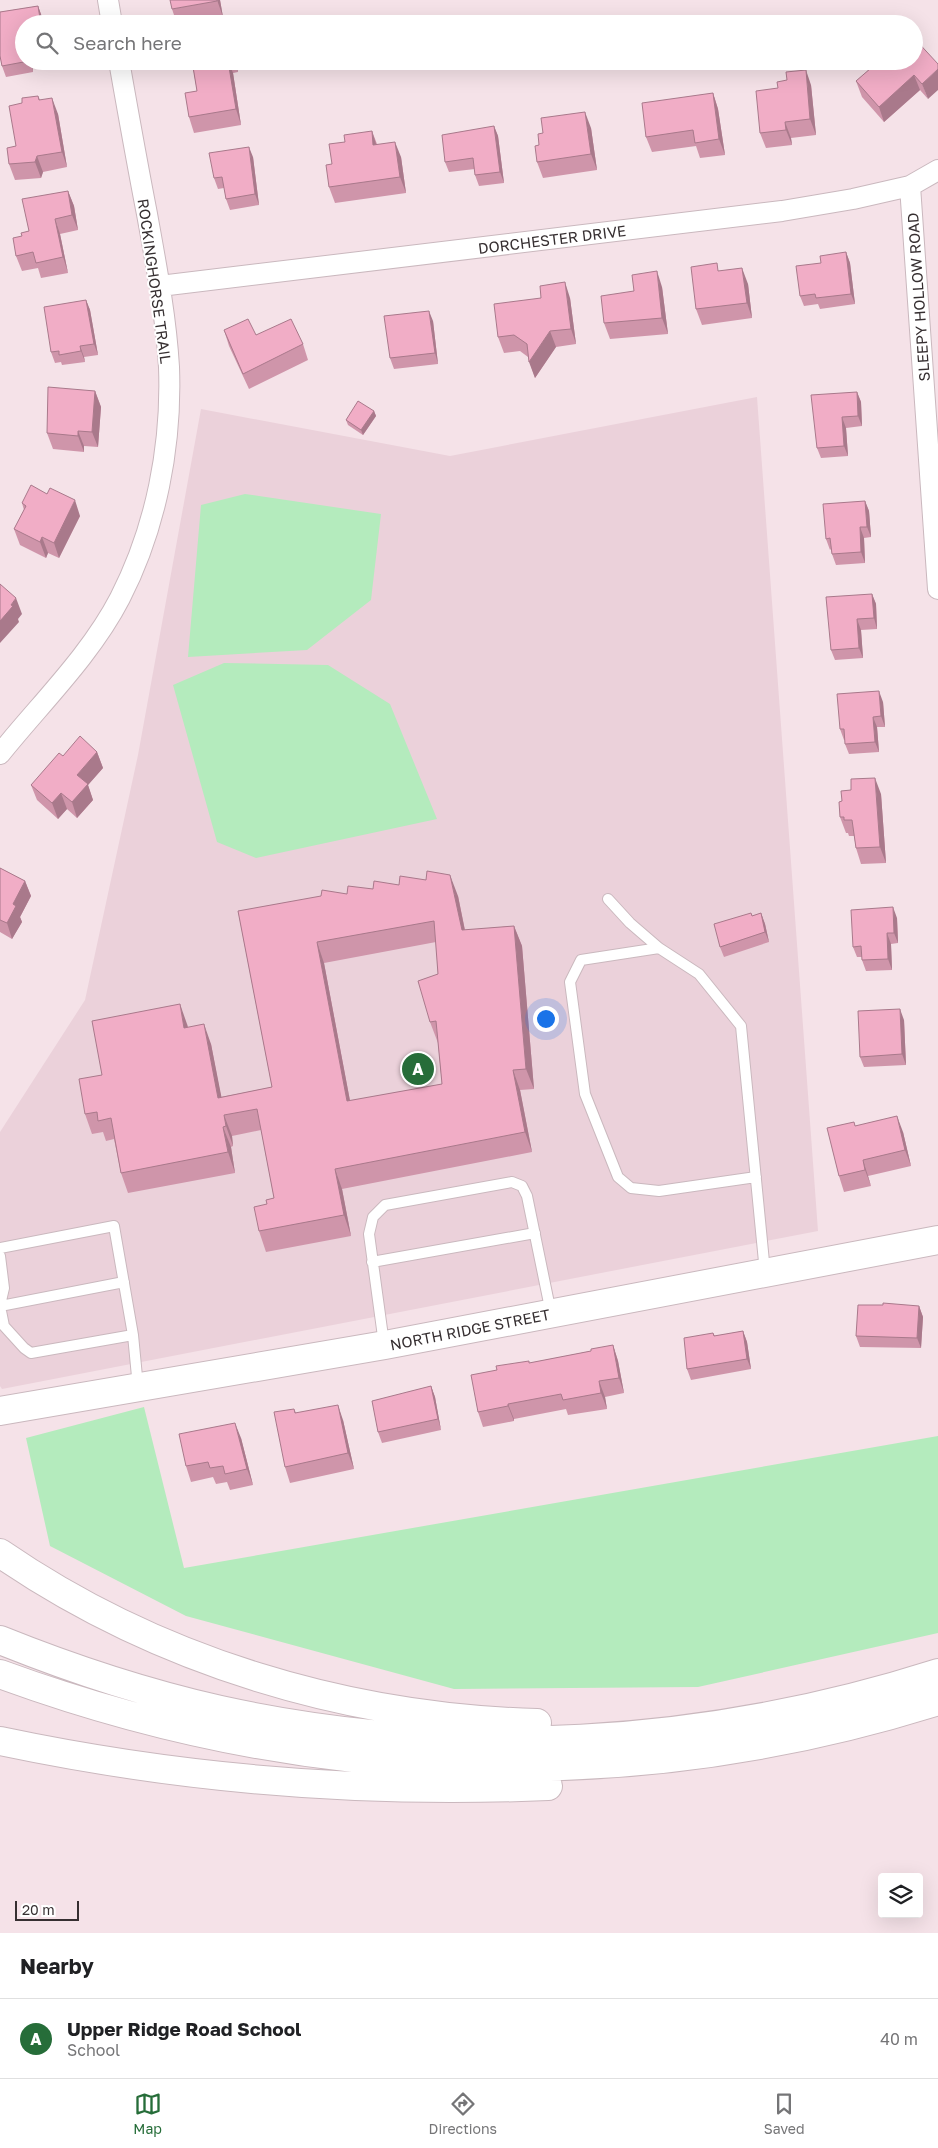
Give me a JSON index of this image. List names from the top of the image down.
{
  "streets": {
    "main road": ["NORTH RIDGE STREET"],
    "street": ["DORCHESTER DRIVE", "ROCKINGHORSE TRAIL", "SLEEPY HOLLOW ROAD"]
  },
  "crossings": [
    ["DORCHESTER DRIVE", "ROCKINGHORSE TRAIL"],
    ["DORCHESTER DRIVE", "SLEEPY HOLLOW ROAD"]
  ],
  "scale_bar": "20 m",
  "page": {
    "search": "Search here",
    "pins": "A",
    "scale": "20 m",
    "heading": "Nearby",
    "list": [
      {
        "mark": "A",
        "name": "Upper Ridge Road School",
        "note": "School",
        "value": "40 m"
      }
    ],
    "nav": ["Map", "Directions", "Saved"]
  }
}
